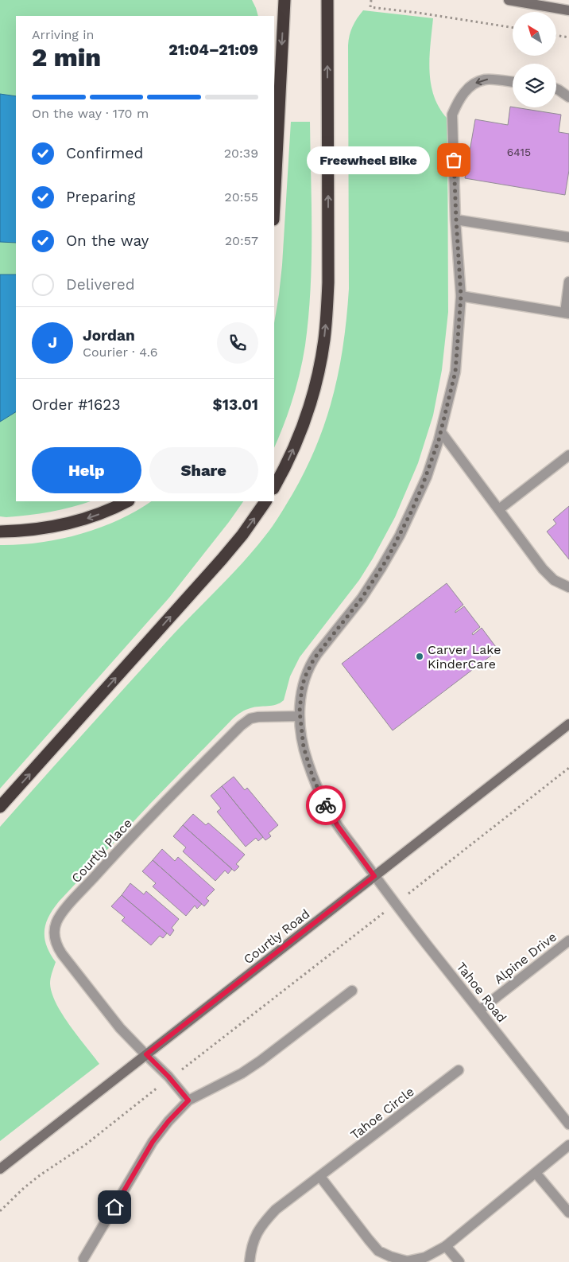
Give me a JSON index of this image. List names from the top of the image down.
{
  "streets": {
    "street": [
      "Courtly Place",
      "Courtly Road",
      "Alpine Drive",
      "Tahoe Road",
      "Tahoe Circle"
    ]
  },
  "crossings": [
    ["Courtly Place", "Courtly Road"],
    ["Courtly Place", "Tahoe Road"],
    ["Courtly Road", "Tahoe Road"],
    ["Alpine Drive", "Tahoe Road"]
  ],
  "places": ["Freewheel Bike", "Carver Lake KinderCare"],
  "house_numbers": ["6415"],
  "north": "top left",
  "page": {
    "heading": ["2 min", "Arriving in", "21:04–21:09"],
    "panel": [
      "Jordan",
      "Courier · 4.6",
      "Order #1623",
      "$13.01"
    ],
    "bar": "On the way · 170 m",
    "list": [
      ["Confirmed", "20:39"],
      ["Preparing", "20:55"],
      ["On the way", "20:57"],
      "Delivered"
    ],
    "bubble": "Freewheel Bike",
    "round": "J",
    "buttons": ["Help", "Share"]
  }
}
